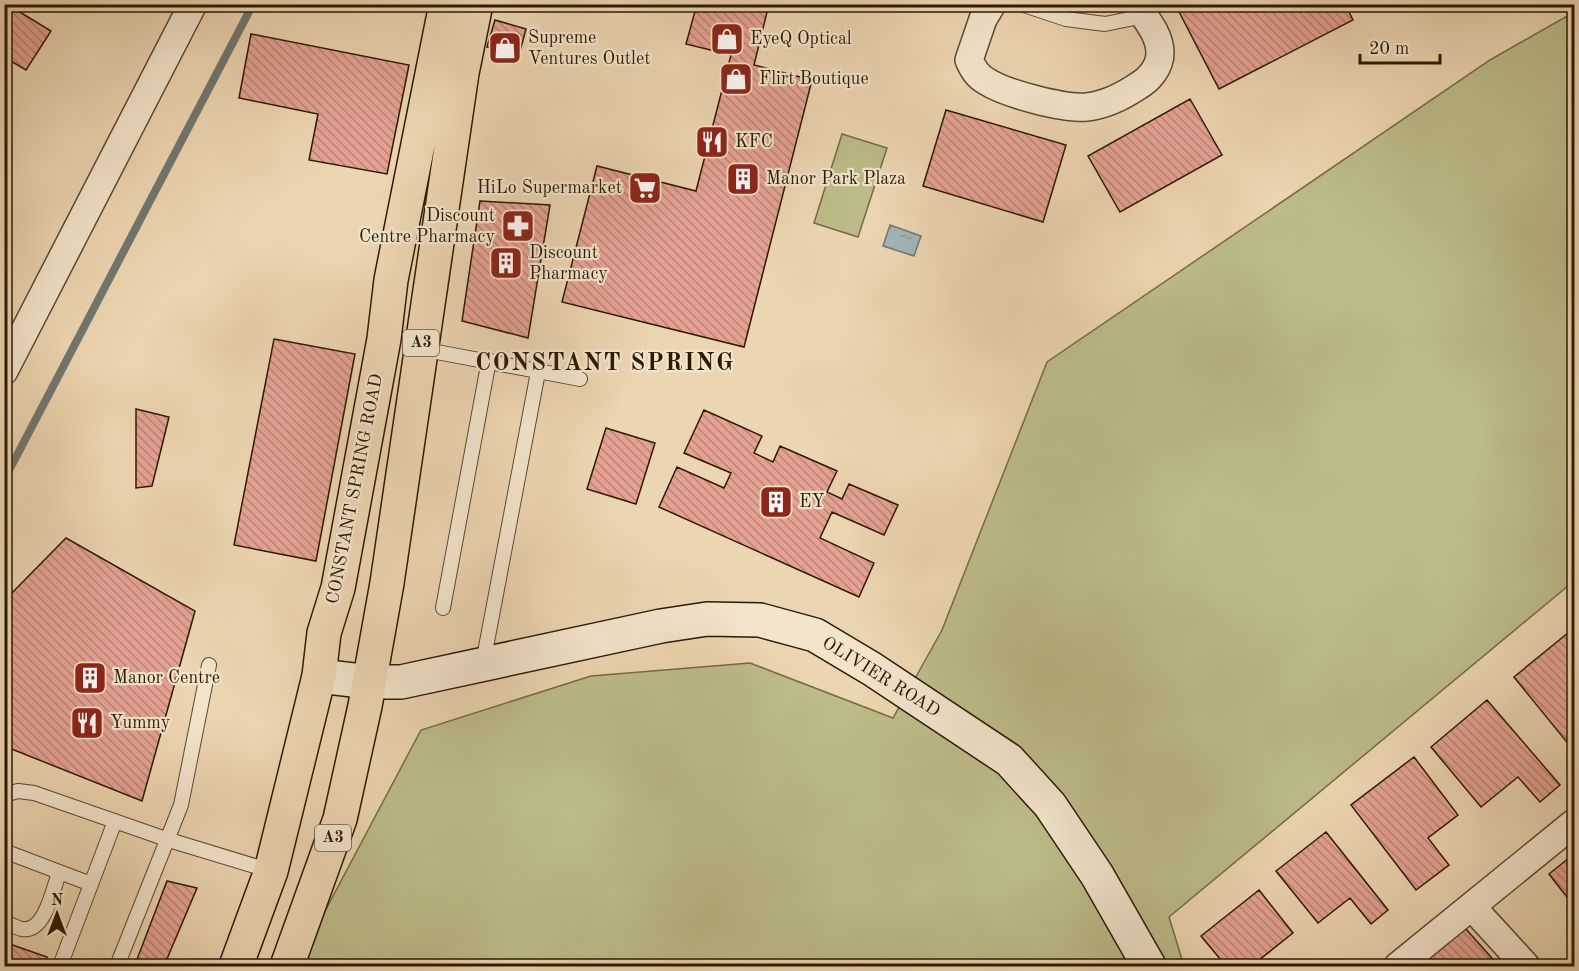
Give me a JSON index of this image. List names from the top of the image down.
{
  "streets": {
    "main road": ["A3", "CONSTANT SPRING ROAD", "OLIVIER ROAD"]
  },
  "crossings": [
    ["A3", "OLIVIER ROAD"],
    ["CONSTANT SPRING ROAD", "OLIVIER ROAD"]
  ],
  "districts": ["CONSTANT SPRING"],
  "places": {
    "shop": ["EyeQ Optical", "Supreme Ventures Outlet", "Flirt Boutique"],
    "restaurant": ["KFC", "Yummy"],
    "building": [
      "Manor Park Plaza",
      "Discount Pharmacy",
      "EY",
      "Manor Centre"
    ],
    "supermarket": ["HiLo Supermarket"],
    "pharmacy": ["Discount Centre Pharmacy"]
  },
  "scale_bar": "20 m",
  "north": "top"
}
